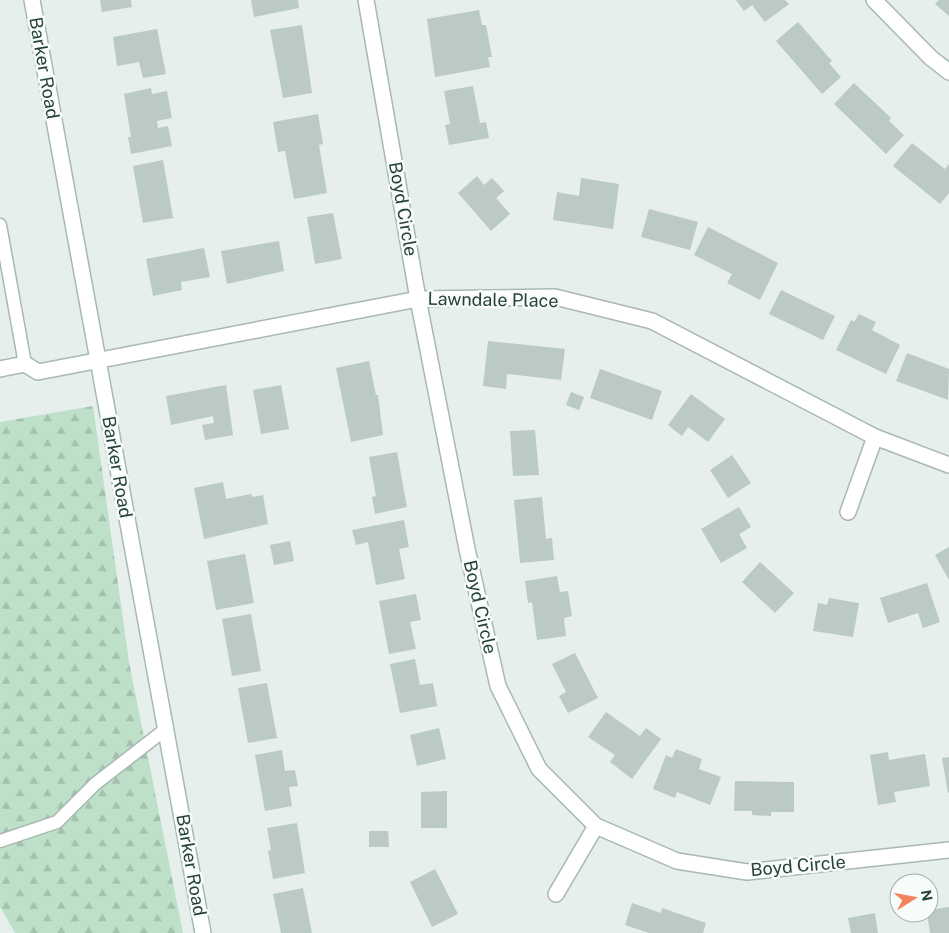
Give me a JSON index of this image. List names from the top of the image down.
{
  "streets": {
    "street": ["Barker Road", "Boyd Circle", "Lawndale Place"]
  },
  "crossings": [
    ["Barker Road", "Lawndale Place"],
    ["Boyd Circle", "Lawndale Place"]
  ],
  "north": "right"
}
